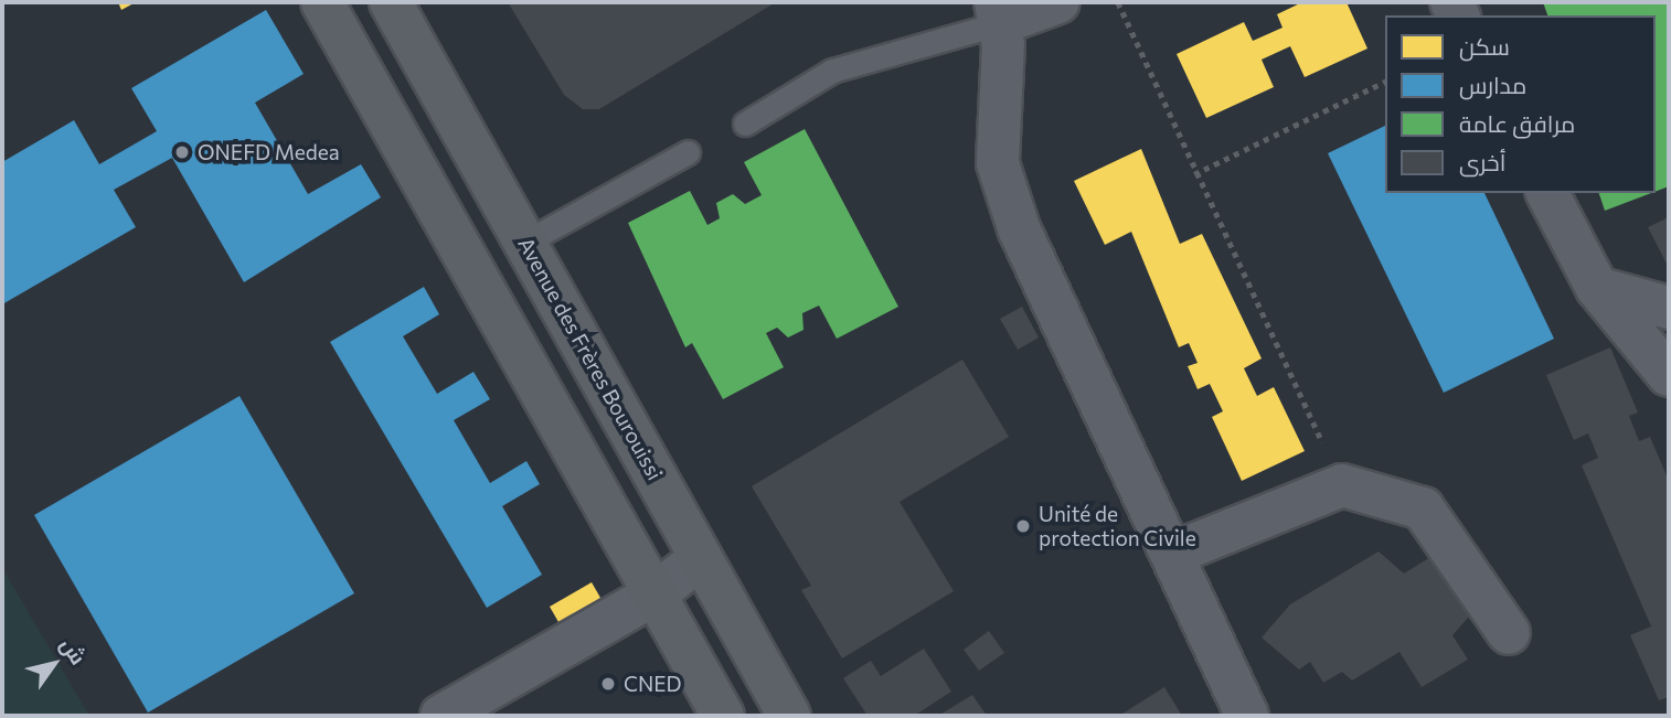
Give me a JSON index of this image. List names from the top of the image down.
{
  "streets": {
    "main road": ["Avenue des Frères Bourouissi"]
  },
  "places": ["ONEFD Medea", "Unité de protection Civile", "CNED"],
  "legend": [
    "سكن",
    "مدارس",
    "مرافق عامة",
    "أخرى"
  ],
  "north": "top right"
}
